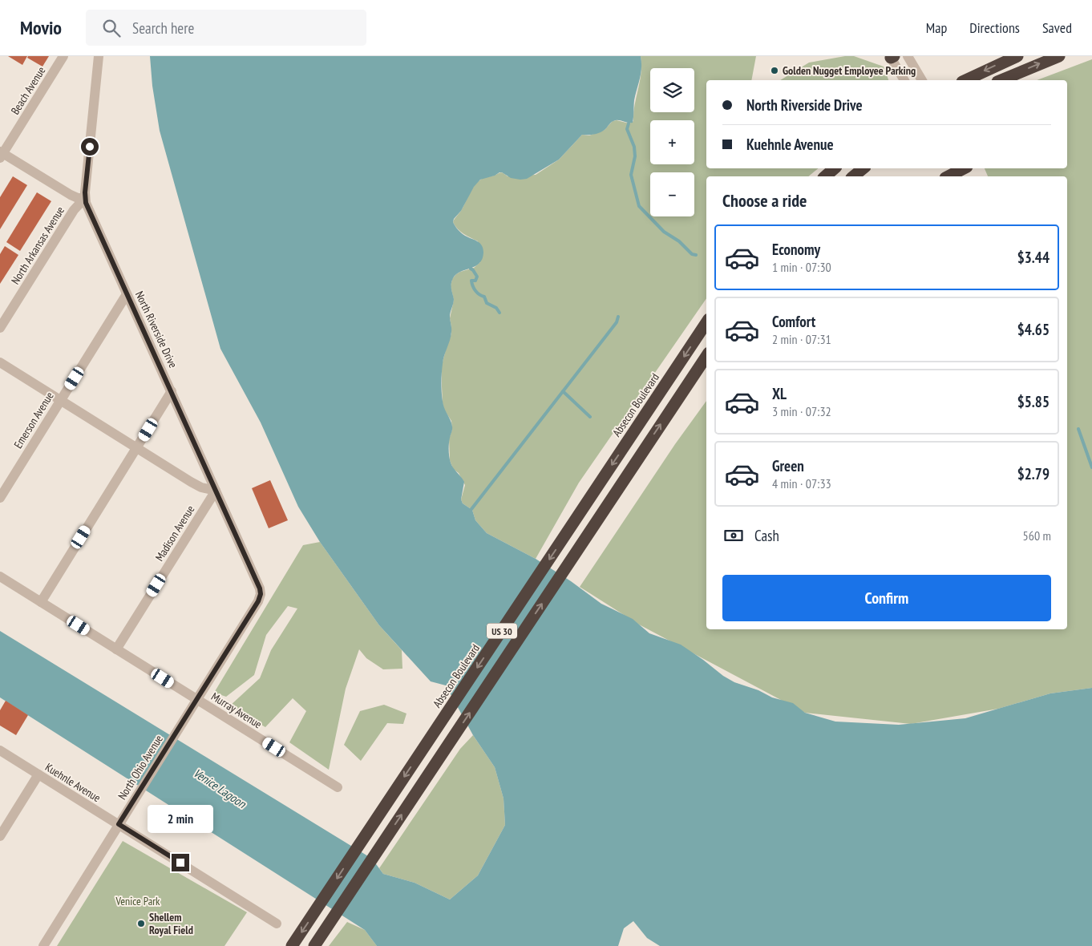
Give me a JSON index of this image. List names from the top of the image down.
{
  "streets": {
    "highway": ["Absecon Boulevard", "US 30"],
    "street": [
      "Beach Avenue",
      "North Arkansas Avenue",
      "North Riverside Drive",
      "Emerson Avenue",
      "Madison Avenue",
      "Murray Avenue",
      "North Ohio Avenue",
      "Kuehnle Avenue"
    ]
  },
  "crossings": [
    ["North Arkansas Avenue", "North Riverside Drive"],
    ["North Riverside Drive", "Emerson Avenue"],
    ["North Riverside Drive", "Madison Avenue"],
    ["North Riverside Drive", "North Ohio Avenue"],
    ["Madison Avenue", "Murray Avenue"],
    ["Murray Avenue", "North Ohio Avenue"],
    ["North Ohio Avenue", "Kuehnle Avenue"]
  ],
  "water": ["Venice Lagoon"],
  "parks": ["Venice Park"],
  "places": ["Golden Nugget Employee Parking", "Shellem Royal Field"],
  "page": {
    "header": "Movio",
    "search": "Search here",
    "nav": ["Map", "Directions", "Saved"],
    "map_buttons": ["+", "−"],
    "banner": ["North Riverside Drive", "Kuehnle Avenue"],
    "heading": "Choose a ride",
    "list": [
      {
        "name": "Economy",
        "note": "1 min · 07:30",
        "value": "$3.44"
      },
      {
        "name": "Comfort",
        "note": "2 min · 07:31",
        "value": "$4.65"
      },
      {
        "name": "XL",
        "note": "3 min · 07:32",
        "value": "$5.85"
      },
      {
        "name": "Green",
        "note": "4 min · 07:33",
        "value": "$2.79"
      }
    ],
    "pay": ["Cash", "560 m"],
    "buttons": "Confirm",
    "bubble": "2 min"
  }
}
